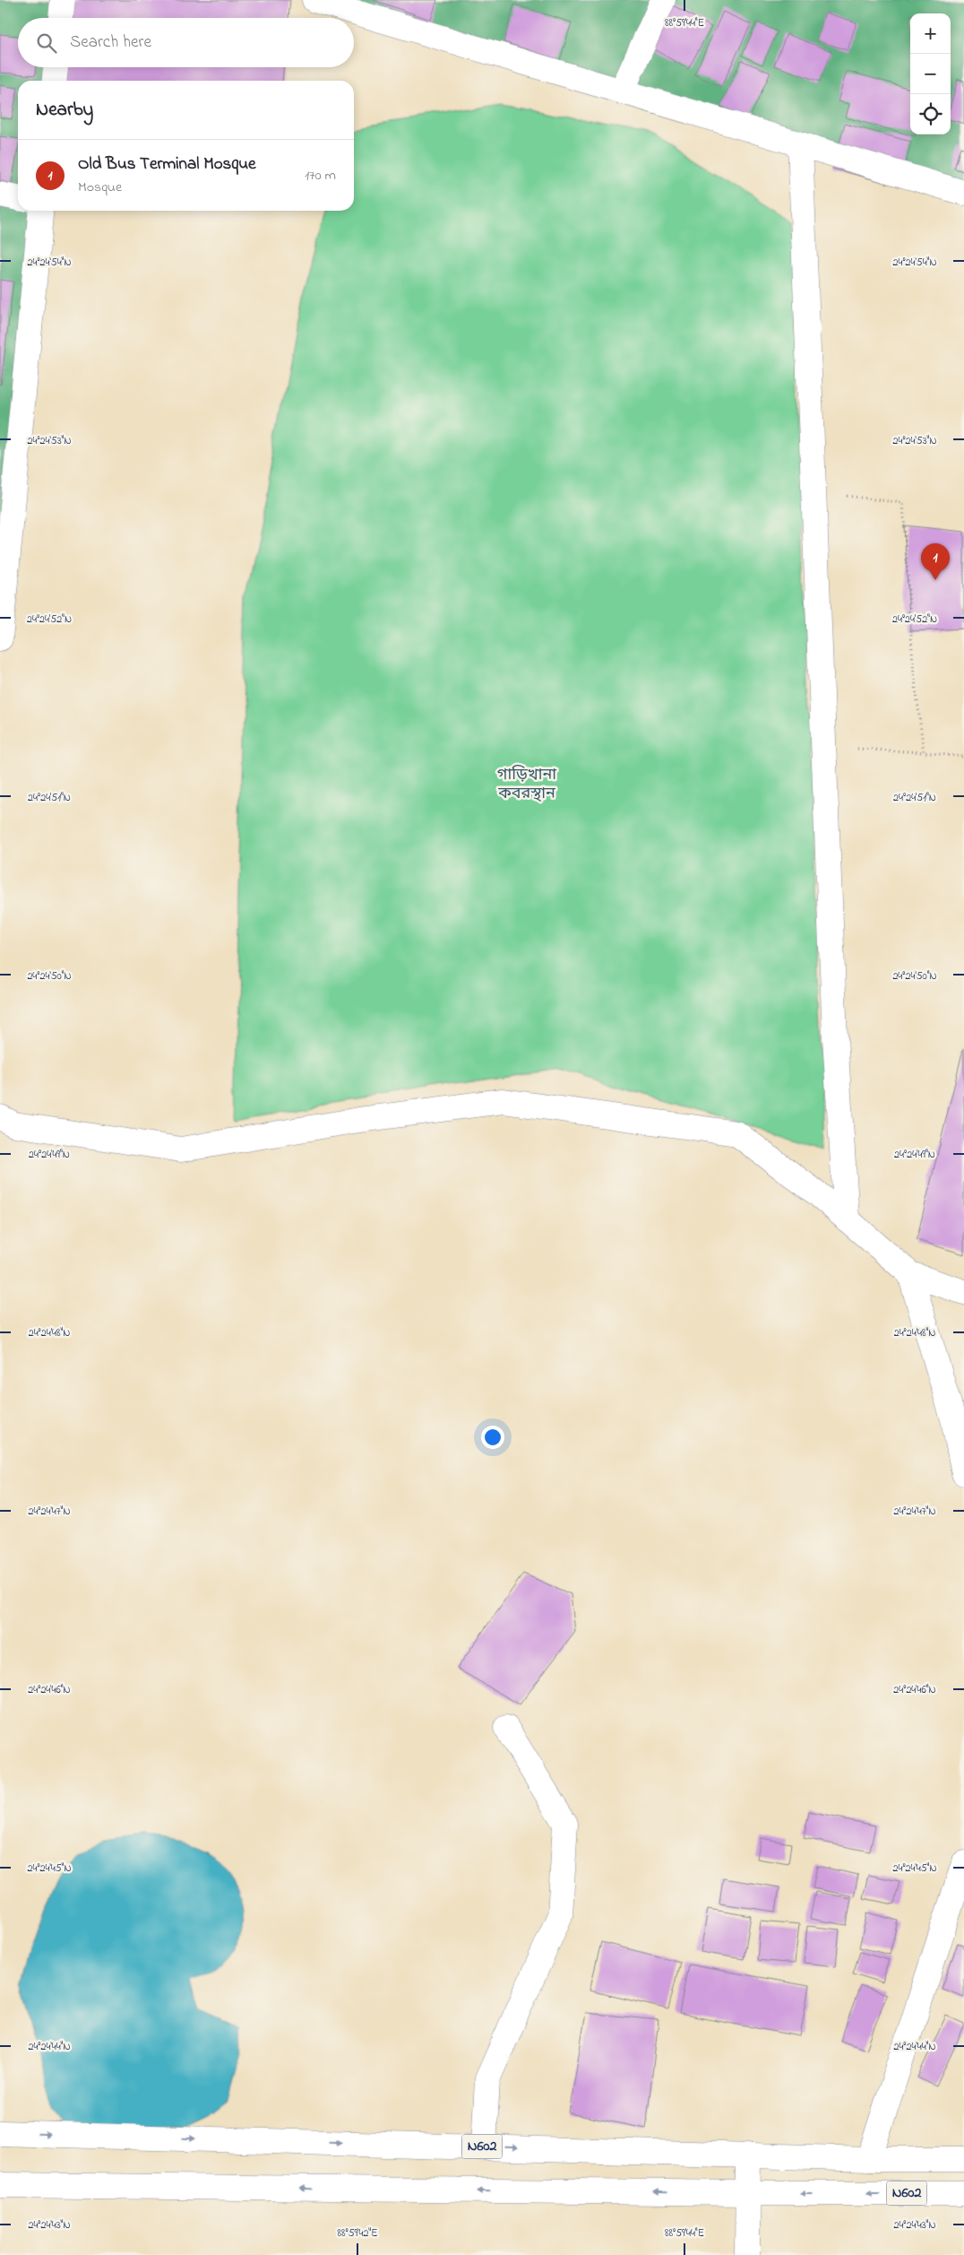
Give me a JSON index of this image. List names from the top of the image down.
{
  "streets": {
    "main road": ["N602"]
  },
  "parks": ["গাড়িখানা কবরস্থান"],
  "page": {
    "map_buttons": ["+", "−"],
    "search": "Search here",
    "heading": "Nearby",
    "list": [
      {
        "mark": "1",
        "name": "Old Bus Terminal Mosque",
        "note": "Mosque",
        "value": "170 m"
      }
    ],
    "pins": "1"
  },
  "coordinates": [
    "88°59'44\"E",
    "24°24'54\"N",
    "24°24'53\"N",
    "24°24'52\"N",
    "24°24'51\"N",
    "24°24'50\"N",
    "24°24'49\"N",
    "24°24'48\"N",
    "24°24'47\"N",
    "24°24'46\"N",
    "24°24'45\"N",
    "24°24'44\"N",
    "24°24'43\"N",
    "88°59'42\"E"
  ]
}
